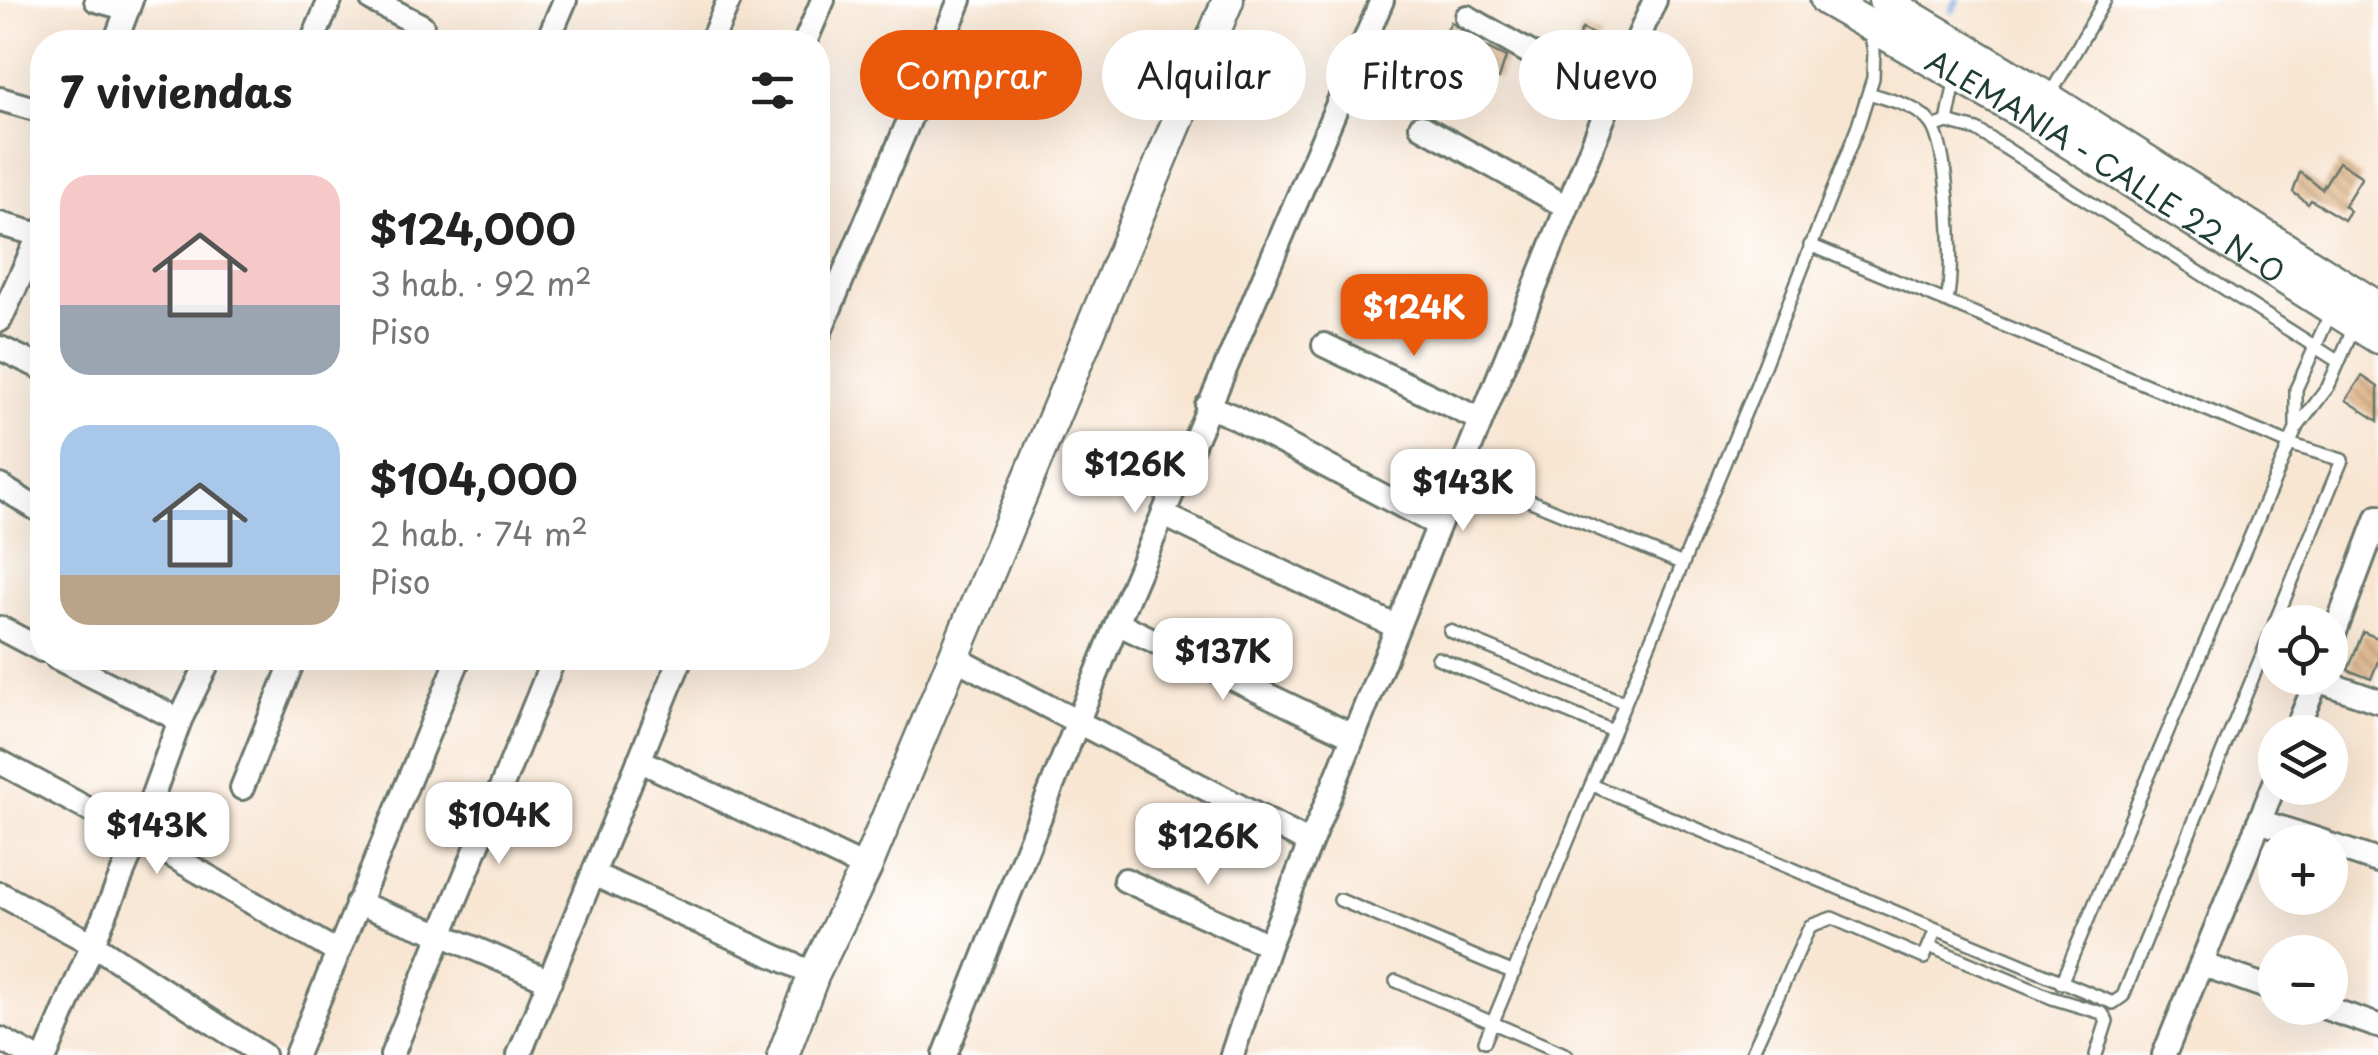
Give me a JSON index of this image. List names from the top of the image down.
{
  "streets": {
    "street": ["ALEMANIA - CALLE 22 N-O"]
  },
  "page": {
    "chip": [
      "Comprar",
      "Alquilar",
      "Filtros",
      "Nuevo"
    ],
    "heading": "7 viviendas",
    "list": [
      {
        "name": "$124,000",
        "note": "3 hab. · 92 m² · Piso"
      },
      {
        "name": "$104,000",
        "note": "2 hab. · 74 m² · Piso"
      }
    ],
    "price": [
      "$124K",
      "$126K",
      "$143K",
      "$137K",
      "$104K",
      "$143K",
      "$126K"
    ],
    "map_buttons": ["+", "−"]
  }
}
